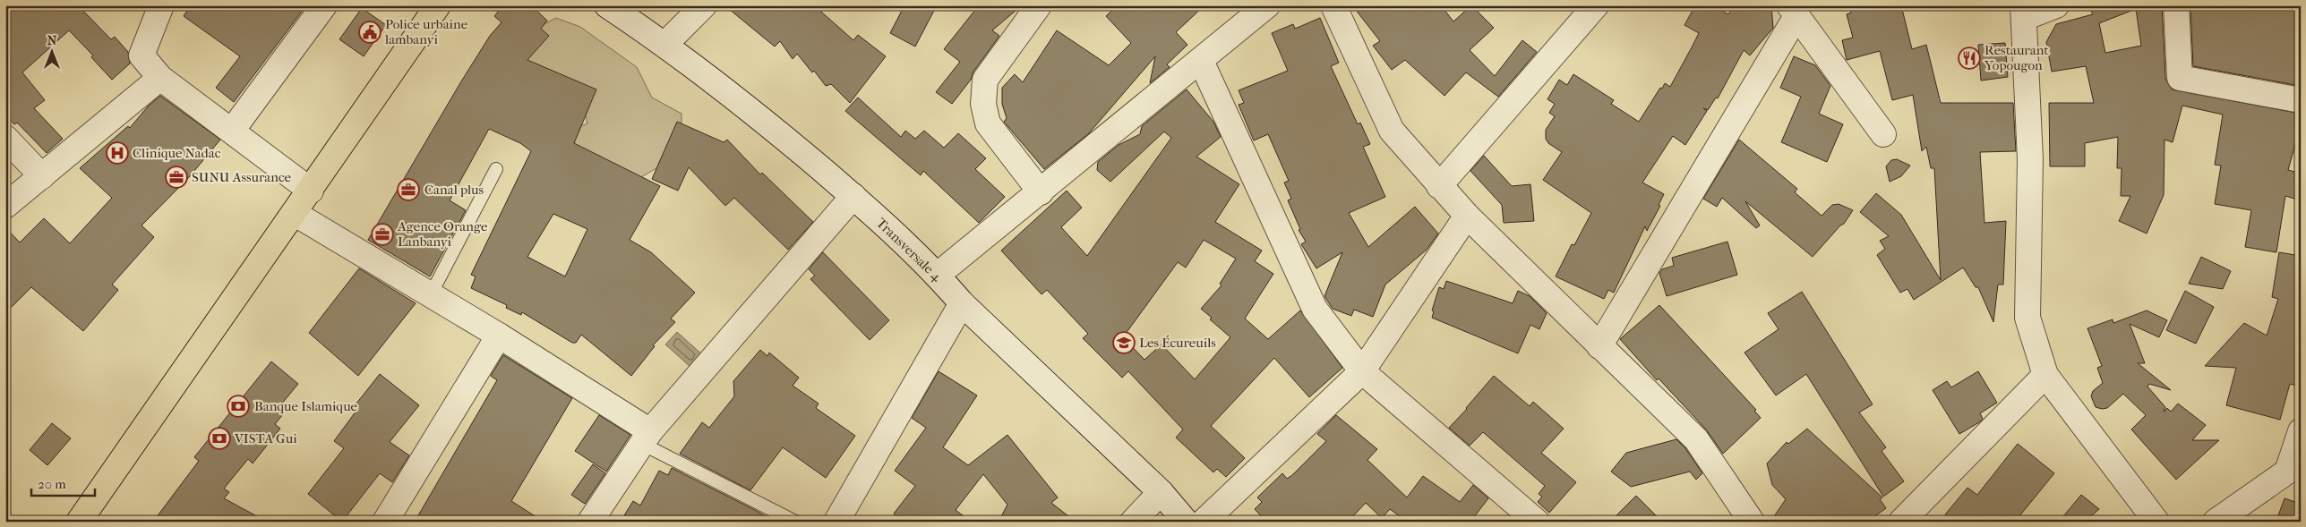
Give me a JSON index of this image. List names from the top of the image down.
{
  "streets": {
    "street": ["Transversale 4"]
  },
  "places": {
    "public building": ["Police urbaine lambanyi"],
    "restaurant": ["Restaurant Yopougon"],
    "hospital": ["Clinique Nadac"],
    "office": ["SUNU Assurance", "Canal plus", "Agence Orange Lanbanyi"],
    "school or university": ["Les Écureuils"],
    "bank": ["Banque Islamique", "VISTA Gui"]
  },
  "scale_bar": "20 m",
  "north": "top"
}
